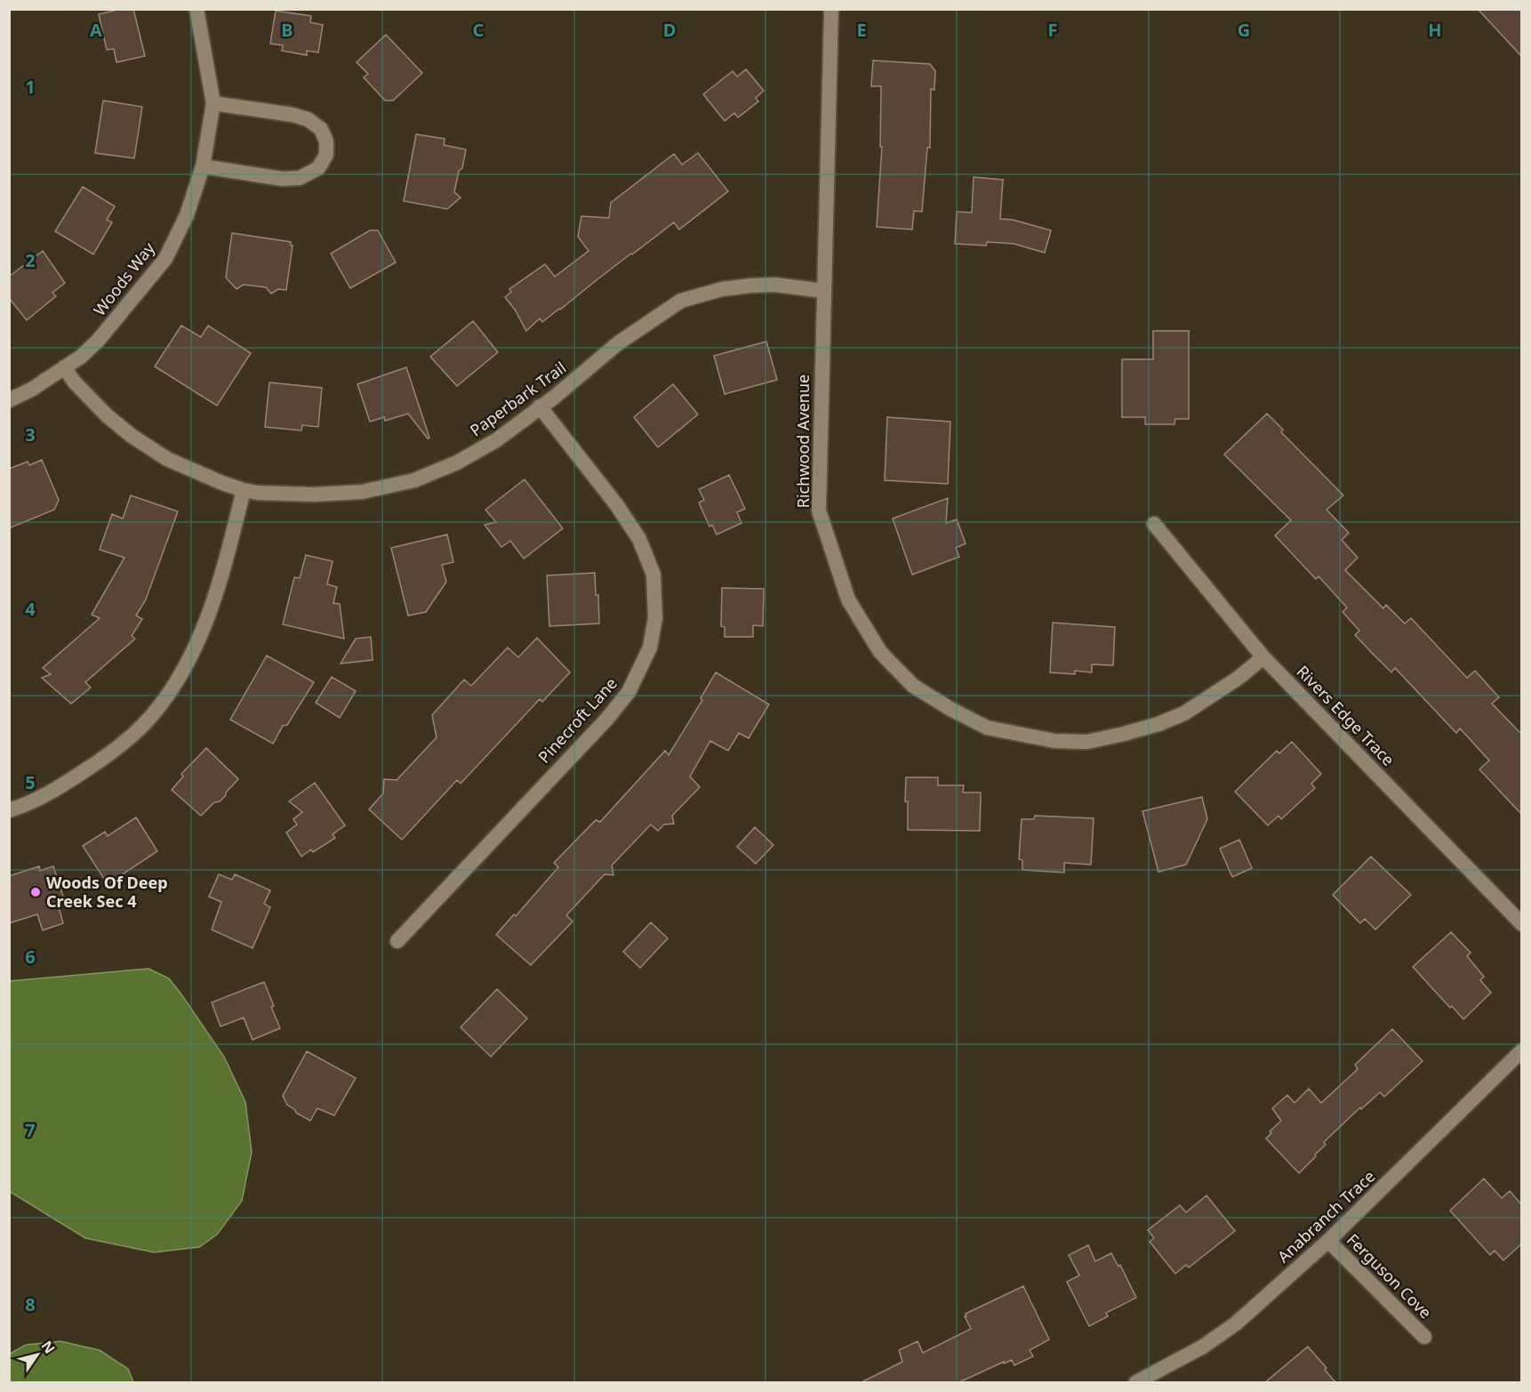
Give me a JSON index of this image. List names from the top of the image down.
{
  "streets": {
    "street": [
      "Woods Way",
      "Paperbark Trail",
      "Richwood Avenue",
      "Rivers Edge Trace",
      "Pinecroft Lane",
      "Anabranch Trace",
      "Ferguson Cove"
    ]
  },
  "crossings": [
    ["Woods Way", "Paperbark Trail"],
    ["Paperbark Trail", "Richwood Avenue"],
    ["Paperbark Trail", "Pinecroft Lane"],
    ["Richwood Avenue", "Rivers Edge Trace"],
    ["Anabranch Trace", "Ferguson Cove"]
  ],
  "places": ["Woods Of Deep Creek Sec 4"],
  "north": "top right",
  "grid": {
    "columns": [
      "A",
      "B",
      "C",
      "D",
      "E",
      "F",
      "G",
      "H"
    ],
    "rows": [
      "1",
      "2",
      "3",
      "4",
      "5",
      "6",
      "7",
      "8"
    ]
  }
}
